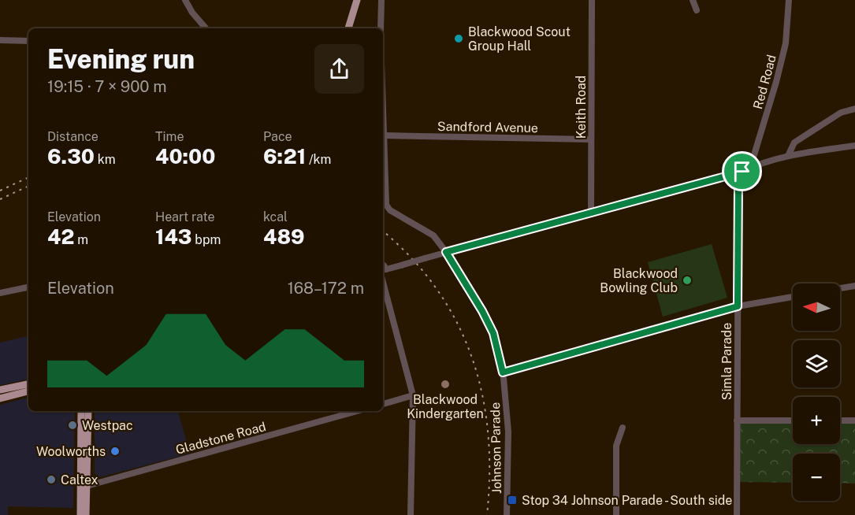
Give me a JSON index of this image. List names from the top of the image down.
{
  "streets": {
    "street": [
      "Red Road",
      "Keith Road",
      "Sandford Avenue",
      "Simla Parade",
      "Gladstone Road",
      "Johnson Parade"
    ]
  },
  "crossings": [
    ["Keith Road", "Sandford Avenue"],
    ["Sandford Avenue", "Johnson Parade"]
  ],
  "places": {
    "other": [
      "Blackwood Scout Group Hall",
      "Blackwood Bowling Club",
      "Blackwood Kindergarten",
      "Westpac",
      "Woolworths",
      "Caltex"
    ],
    "transit": ["Stop 34 Johnson Parade - South side"]
  },
  "north": "left",
  "page": {
    "heading": ["Evening run", "19:15 · 7 × 900 m"],
    "stats": [
      ["Distance", "6.30 km"],
      ["Time", "40:00"],
      ["Pace", "6:21 /km"],
      ["Elevation", "42 m"],
      ["Heart rate", "143 bpm"],
      ["kcal", "489"]
    ],
    "chart": ["Elevation", "168–172 m"],
    "map_buttons": ["+", "−"]
  }
}
